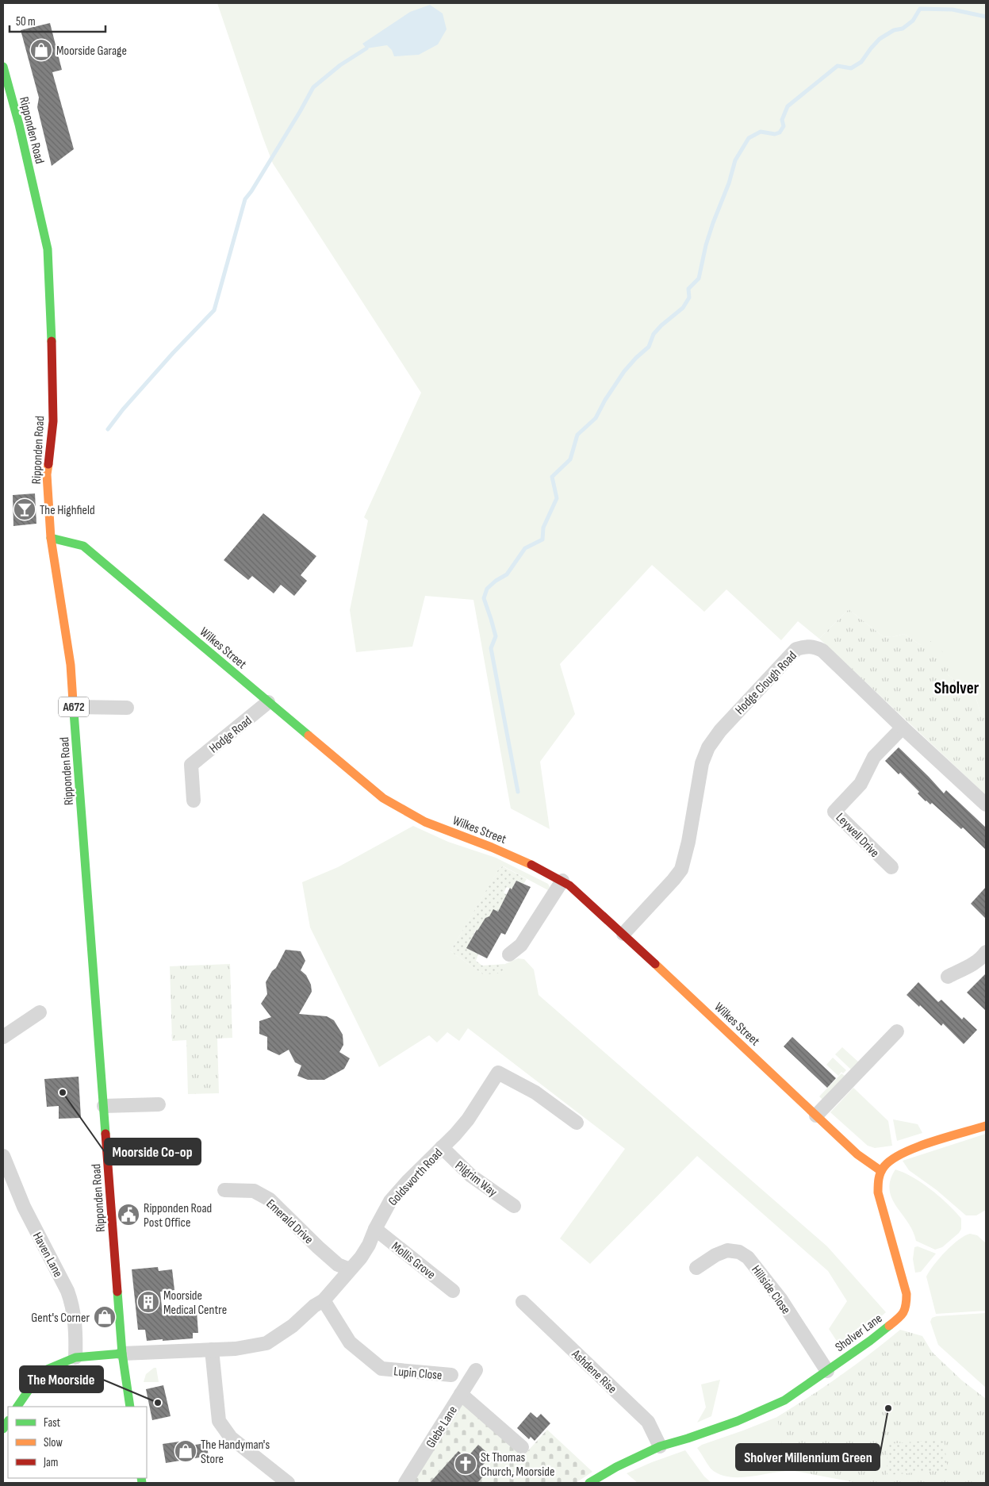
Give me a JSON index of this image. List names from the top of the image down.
{
  "streets": {
    "street": [
      "Ripponden Road",
      "Wilkes Street",
      "Hodge Clough Road",
      "A672",
      "Hodge Road",
      "Leywell Drive",
      "Goldsworth Road",
      "Pilgrim Way",
      "Emerald Drive",
      "Haven Lane",
      "Mollis Grove",
      "Hillside Close",
      "Sholver Lane",
      "Ashdene Rise",
      "Lupin Close",
      "Glebe Lane"
    ]
  },
  "crossings": [
    ["Ripponden Road", "Wilkes Street"],
    ["Ripponden Road", "Goldsworth Road"],
    ["Wilkes Street", "Hodge Clough Road"],
    ["Wilkes Street", "Hodge Road"],
    ["Wilkes Street", "Sholver Lane"],
    ["Hodge Clough Road", "Leywell Drive"],
    ["Goldsworth Road", "Pilgrim Way"],
    ["Goldsworth Road", "Emerald Drive"],
    ["Goldsworth Road", "Mollis Grove"],
    ["Goldsworth Road", "Lupin Close"],
    ["Hillside Close", "Sholver Lane"],
    ["Sholver Lane", "Ashdene Rise"]
  ],
  "districts": ["Sholver"],
  "places": {
    "shop": ["Moorside Garage", "Gent's Corner", "The Handyman's Store"],
    "bar": ["The Highfield"],
    "other": ["Moorside Co-op", "The Moorside", "Sholver Millennium Green"],
    "public building": ["Ripponden Road Post Office"],
    "building": ["Moorside Medical Centre"],
    "church": ["St Thomas Church, Moorside"]
  },
  "legend": ["Fast", "Slow", "Jam"],
  "scale_bar": "50 m"
}
